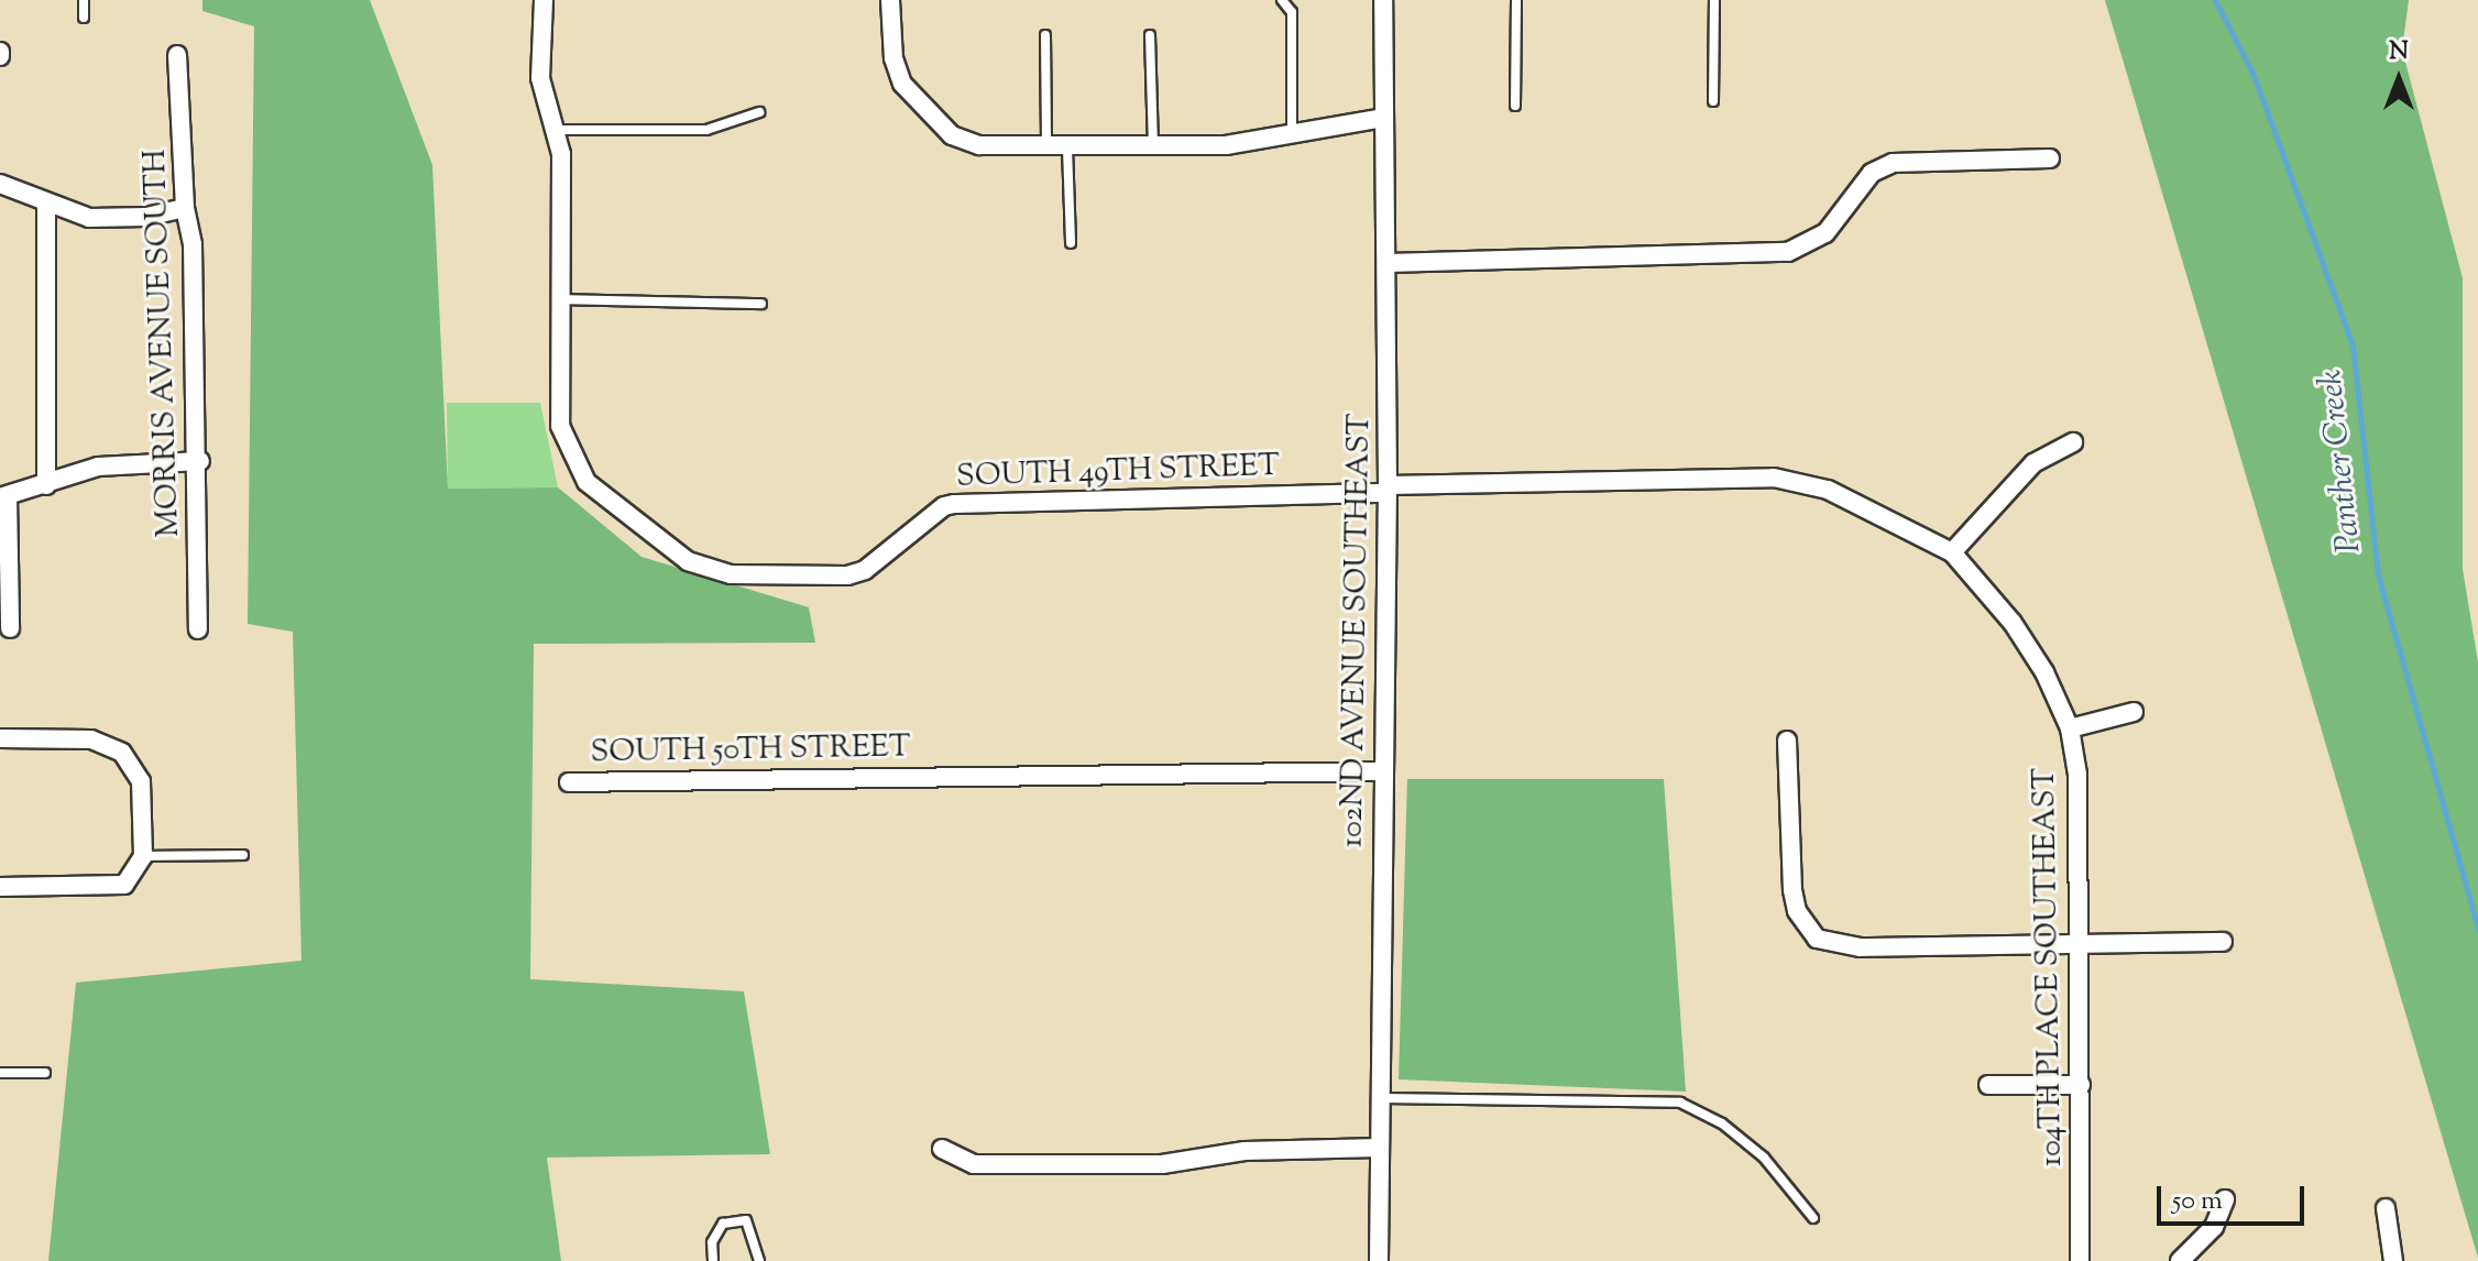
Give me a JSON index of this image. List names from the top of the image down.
{
  "streets": {
    "street": [
      "MORRIS AVENUE SOUTH",
      "SOUTH 49TH STREET",
      "102ND AVENUE SOUTHEAST",
      "SOUTH 50TH STREET",
      "104TH PLACE SOUTHEAST"
    ]
  },
  "crossings": [
    ["SOUTH 49TH STREET", "102ND AVENUE SOUTHEAST"],
    ["SOUTH 49TH STREET", "104TH PLACE SOUTHEAST"],
    ["102ND AVENUE SOUTHEAST", "SOUTH 50TH STREET"]
  ],
  "water": ["Panther Creek"],
  "scale_bar": "50 m",
  "north": "top"
}
